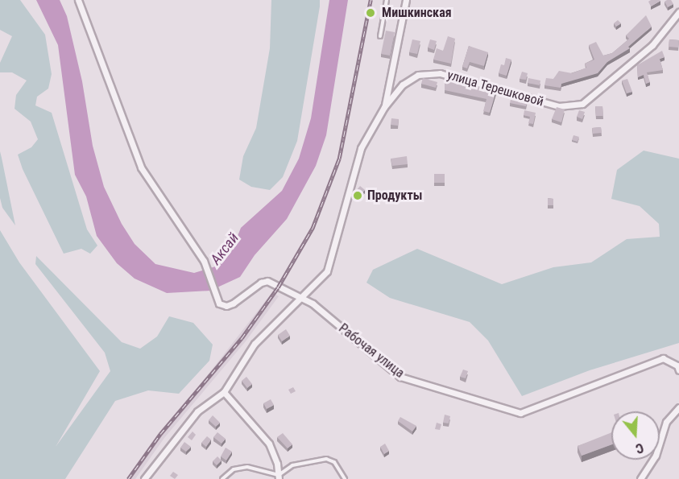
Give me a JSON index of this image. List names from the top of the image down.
{
  "streets": {
    "street": ["улица Терешковой", "Рабочая улица"]
  },
  "crossings": [
    ["улица Терешковой", "Рабочая улица"]
  ],
  "water": ["Аксай"],
  "places": ["Мишкинская", "Продукты"],
  "north": "bottom"
}
